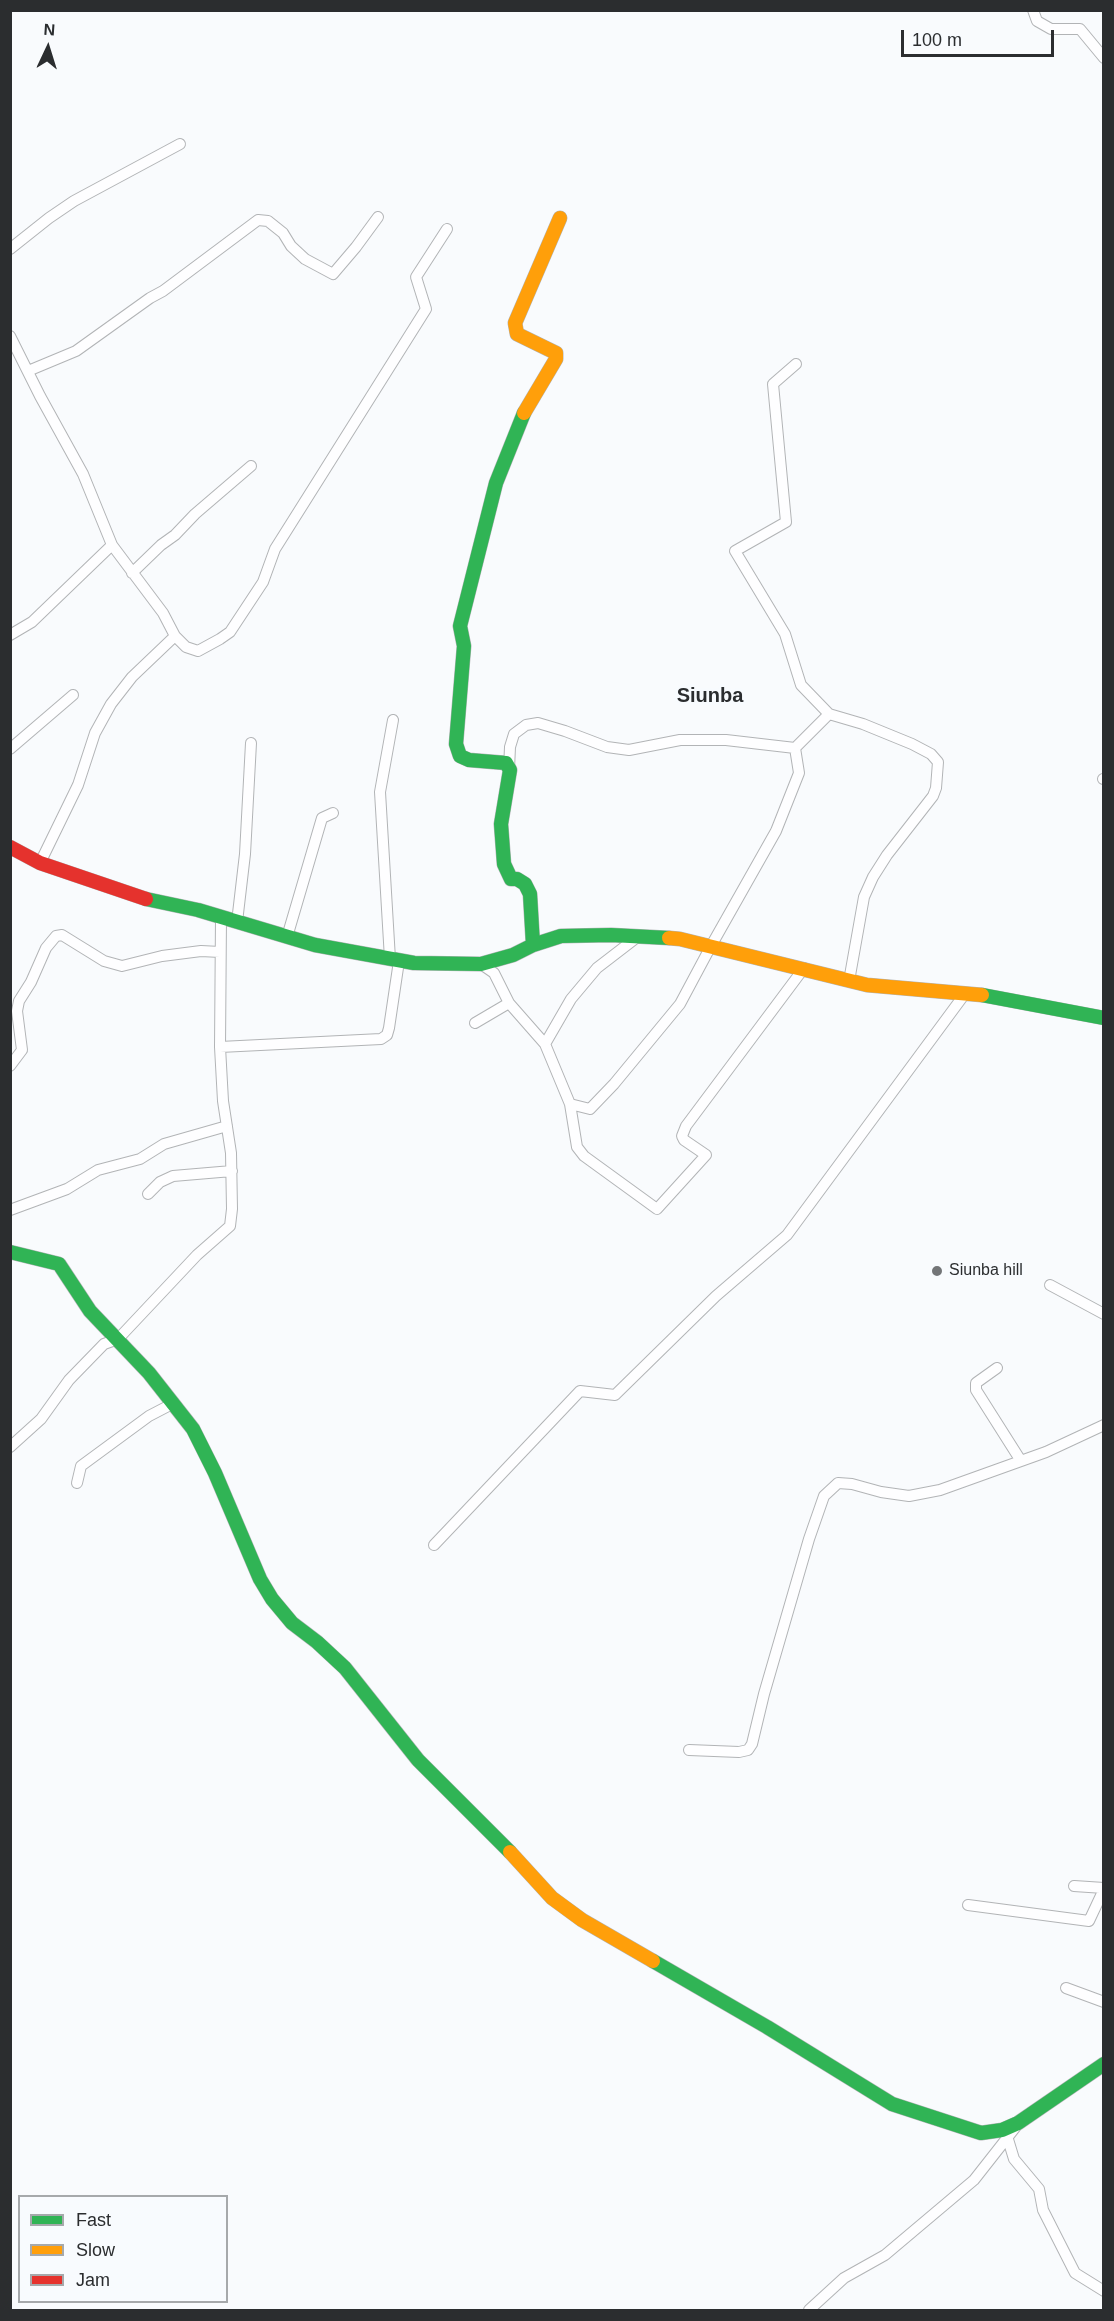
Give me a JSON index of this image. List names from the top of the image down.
{
  "districts": ["Siunba"],
  "places": ["Siunba hill"],
  "legend": ["Fast", "Slow", "Jam"],
  "scale_bar": "100 m",
  "north": "top"
}
